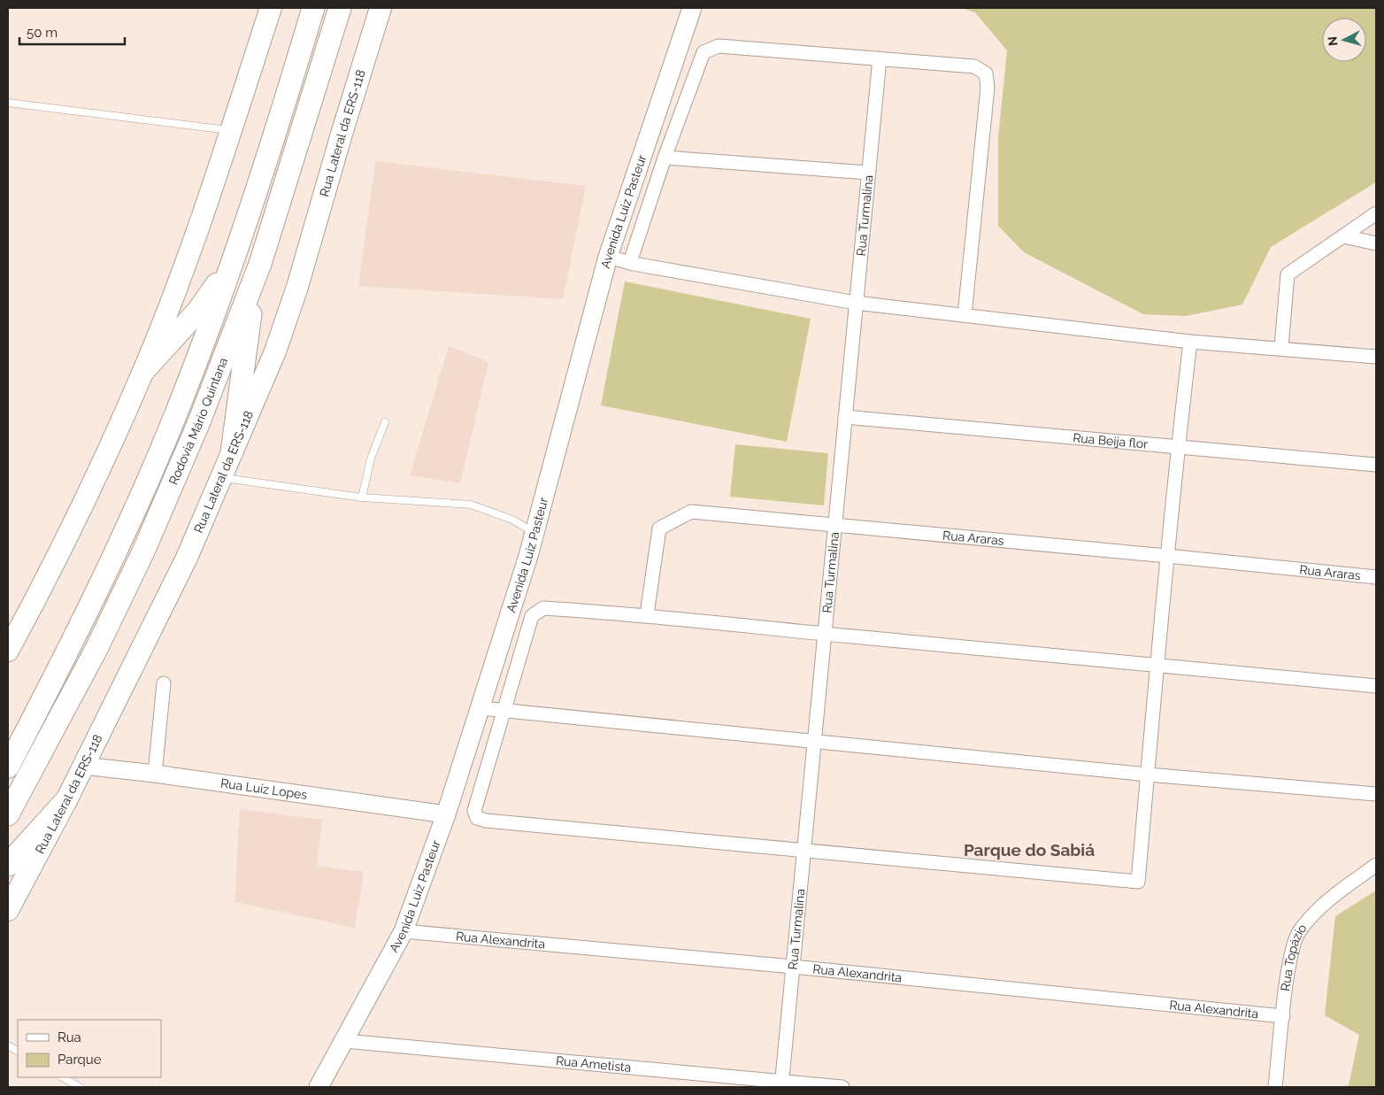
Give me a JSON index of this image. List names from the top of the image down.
{
  "streets": {
    "highway": ["Rodovia Mário Quintana"],
    "main road": ["Rua Lateral da ERS-118", "Avenida Luiz Pasteur"],
    "street": [
      "Rua Turmalina",
      "Rua Beija flor",
      "Rua Araras",
      "Rua Luiz Lopes",
      "Rua Alexandrita",
      "Rua Topázio",
      "Rua Ametista"
    ]
  },
  "crossings": [
    ["Rua Lateral da ERS-118", "Rua Luiz Lopes"],
    ["Avenida Luiz Pasteur", "Rua Luiz Lopes"],
    ["Avenida Luiz Pasteur", "Rua Alexandrita"],
    ["Avenida Luiz Pasteur", "Rua Ametista"],
    ["Rua Turmalina", "Rua Beija flor"],
    ["Rua Turmalina", "Rua Araras"],
    ["Rua Turmalina", "Rua Alexandrita"],
    ["Rua Turmalina", "Rua Ametista"],
    ["Rua Alexandrita", "Rua Topázio"]
  ],
  "districts": ["Parque do Sabiá"],
  "legend": ["Rua", "Parque"],
  "scale_bar": "50 m",
  "north": "left"
}
